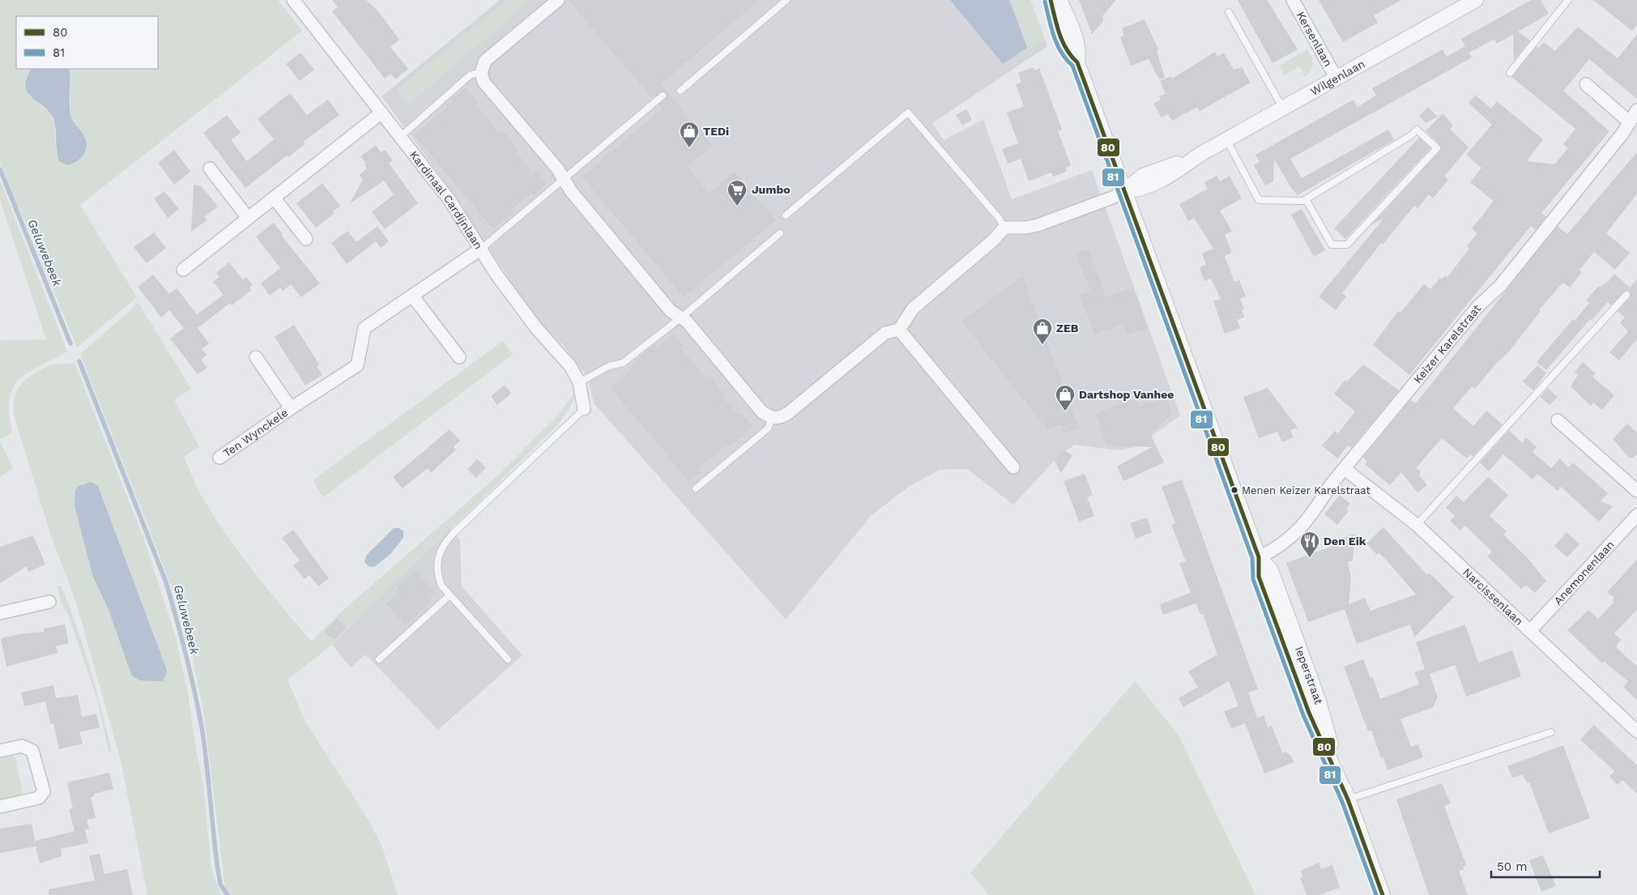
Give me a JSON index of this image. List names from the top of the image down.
{
  "streets": {
    "street": [
      "Kersenlaan",
      "Wilgenlaan",
      "Kardinaal Cardijnlaan",
      "Keizer Karelstraat",
      "Ten Wynckele",
      "Anemonenlaan",
      "Narcissenlaan",
      "Ieperstraat"
    ]
  },
  "crossings": [
    ["Kersenlaan", "Wilgenlaan"],
    ["Wilgenlaan", "Ieperstraat"],
    ["Kardinaal Cardijnlaan", "Ten Wynckele"],
    ["Keizer Karelstraat", "Narcissenlaan"],
    ["Keizer Karelstraat", "Ieperstraat"],
    ["Anemonenlaan", "Narcissenlaan"]
  ],
  "water": ["Geluwebeek"],
  "places": {
    "shop": ["TEDi", "ZEB", "Dartshop Vanhee"],
    "supermarket": ["Jumbo"],
    "other": ["Menen Keizer Karelstraat"],
    "restaurant": ["Den Eik"]
  },
  "lines": ["transit line 80", "transit line 81"],
  "legend": ["80", "81"],
  "scale_bar": "50 m"
}
